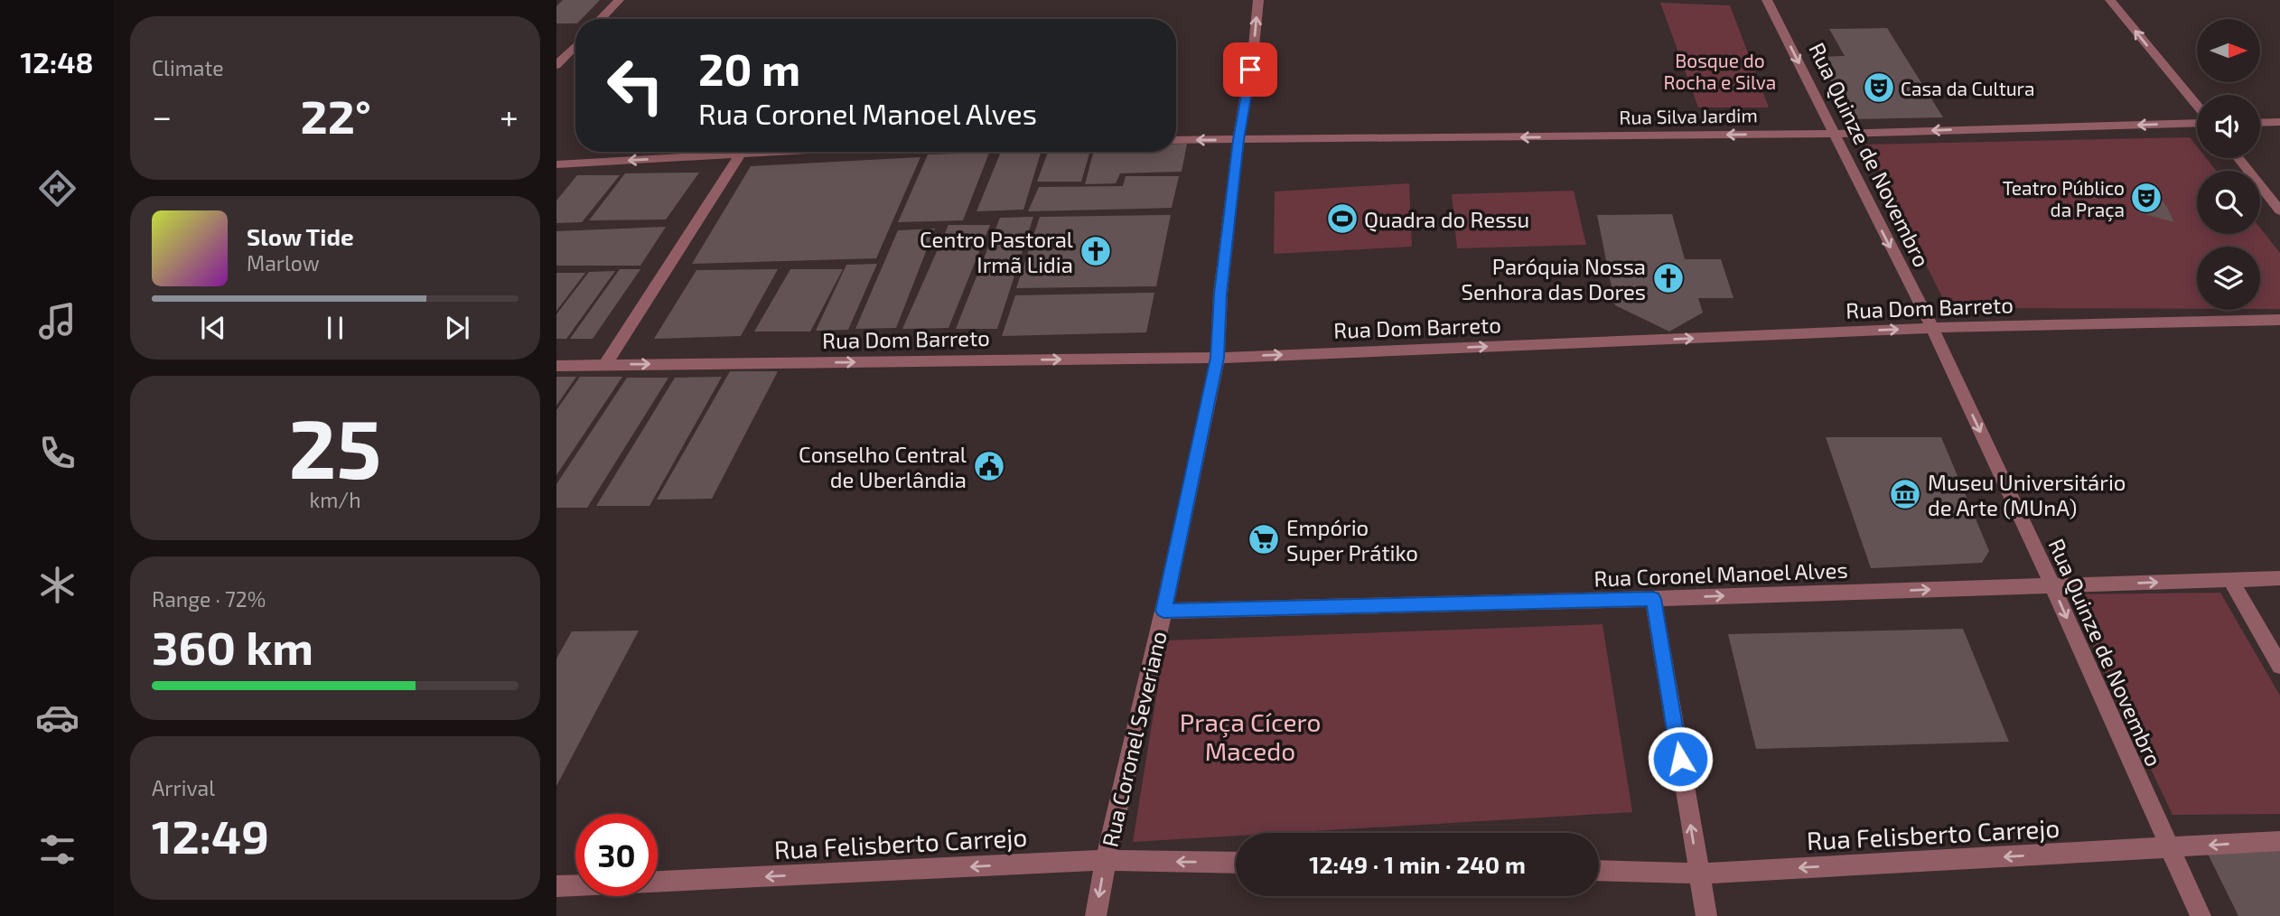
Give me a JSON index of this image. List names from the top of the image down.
{
  "streets": {
    "street": [
      "Rua Silva Jardim",
      "Rua Quinze de Novembro",
      "Rua Dom Barreto",
      "Rua Coronel Manoel Alves",
      "Rua Coronel Severiano",
      "Rua Felisberto Carrejo"
    ]
  },
  "crossings": [
    ["Rua Silva Jardim", "Rua Quinze de Novembro"],
    ["Rua Silva Jardim", "Rua Coronel Severiano"],
    ["Rua Quinze de Novembro", "Rua Dom Barreto"],
    ["Rua Quinze de Novembro", "Rua Coronel Manoel Alves"],
    ["Rua Quinze de Novembro", "Rua Felisberto Carrejo"],
    ["Rua Dom Barreto", "Rua Coronel Severiano"],
    ["Rua Coronel Manoel Alves", "Rua Coronel Severiano"],
    ["Rua Coronel Severiano", "Rua Felisberto Carrejo"]
  ],
  "one_way": [
    "Rua Silva Jardim",
    "Rua Quinze de Novembro",
    "Rua Dom Barreto",
    "Rua Coronel Manoel Alves",
    "Rua Felisberto Carrejo"
  ],
  "parks": ["Bosque do Rocha e Silva", "Praça Cícero Macedo"],
  "places": {
    "theatre": ["Casa da Cultura", "Teatro Público da Praça"],
    "sports": ["Quadra do Ressu"],
    "church": ["Centro Pastoral Irmã Lidia", "Paróquia Nossa Senhora das Dores"],
    "public building": ["Conselho Central de Uberlândia"],
    "museum": ["Museu Universitário de Arte (MUnA)"],
    "supermarket": ["Empório Super Prátiko"]
  },
  "north": "right",
  "page": {
    "tabs": "12:48",
    "tile": [
      "Climate",
      ["25", "km/h"],
      ["Range · 72%", "360 km"],
      ["Arrival", "12:49"]
    ],
    "turn": ["20 m", "Rua Coronel Manoel Alves"],
    "heat": ["−", "22°", "+"],
    "song": ["Slow Tide", "Marlow"],
    "limit": "30",
    "trip": "12:49 · 1 min · 240 m"
  }
}
